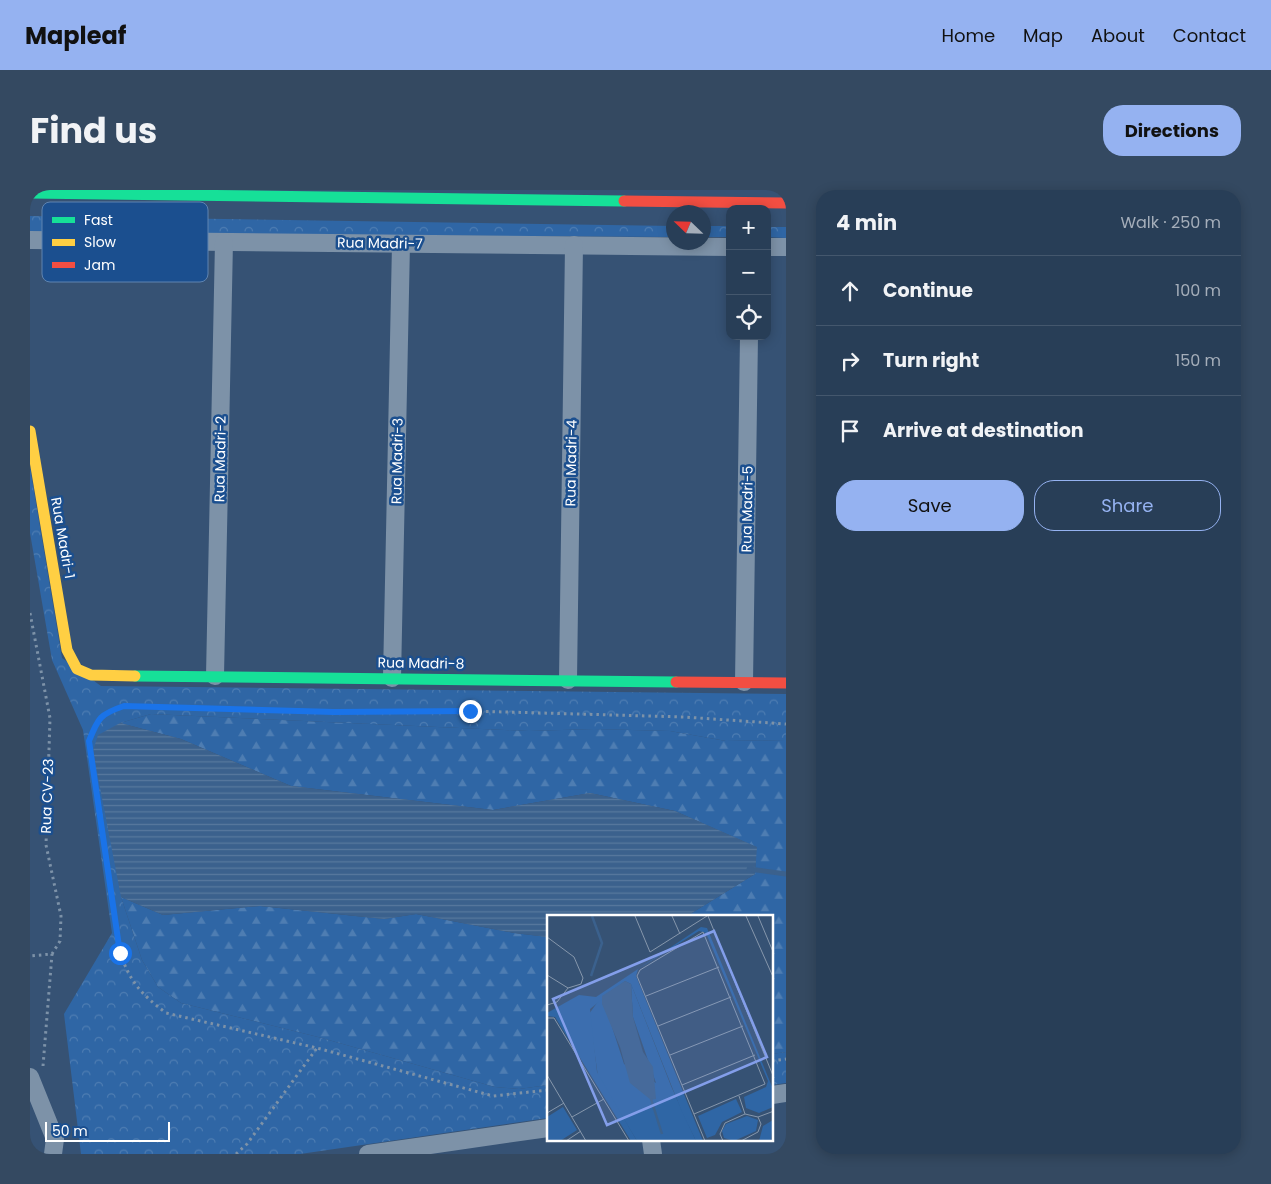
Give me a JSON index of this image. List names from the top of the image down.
{
  "streets": {
    "street": [
      "Rua Madri-7",
      "Rua Madri-2",
      "Rua Madri-3",
      "Rua Madri-4",
      "Rua Madri-5",
      "Rua Madri-1",
      "Rua Madri-8"
    ],
    "path": ["Rua CV-23"]
  },
  "crossings": [
    ["Rua Madri-7", "Rua Madri-2"],
    ["Rua Madri-7", "Rua Madri-3"],
    ["Rua Madri-7", "Rua Madri-4"],
    ["Rua Madri-2", "Rua Madri-8"],
    ["Rua Madri-3", "Rua Madri-8"],
    ["Rua Madri-4", "Rua Madri-8"],
    ["Rua Madri-5", "Rua Madri-8"],
    ["Rua Madri-1", "Rua Madri-8"]
  ],
  "legend": ["Fast", "Slow", "Jam"],
  "scale_bar": "50 m",
  "north": "top left",
  "page": {
    "header": "Mapleaf",
    "nav": [
      "Home",
      "Map",
      "About",
      "Contact"
    ],
    "title": "Find us",
    "buttons": [
      "Directions",
      ["Save", "Share"]
    ],
    "heading": ["4 min", "Walk · 250 m"],
    "map_buttons": ["+", "−"],
    "list": [
      ["Continue", "100 m"],
      ["Turn right", "150 m"],
      "Arrive at destination"
    ],
    "scale": "50 m"
  }
}
